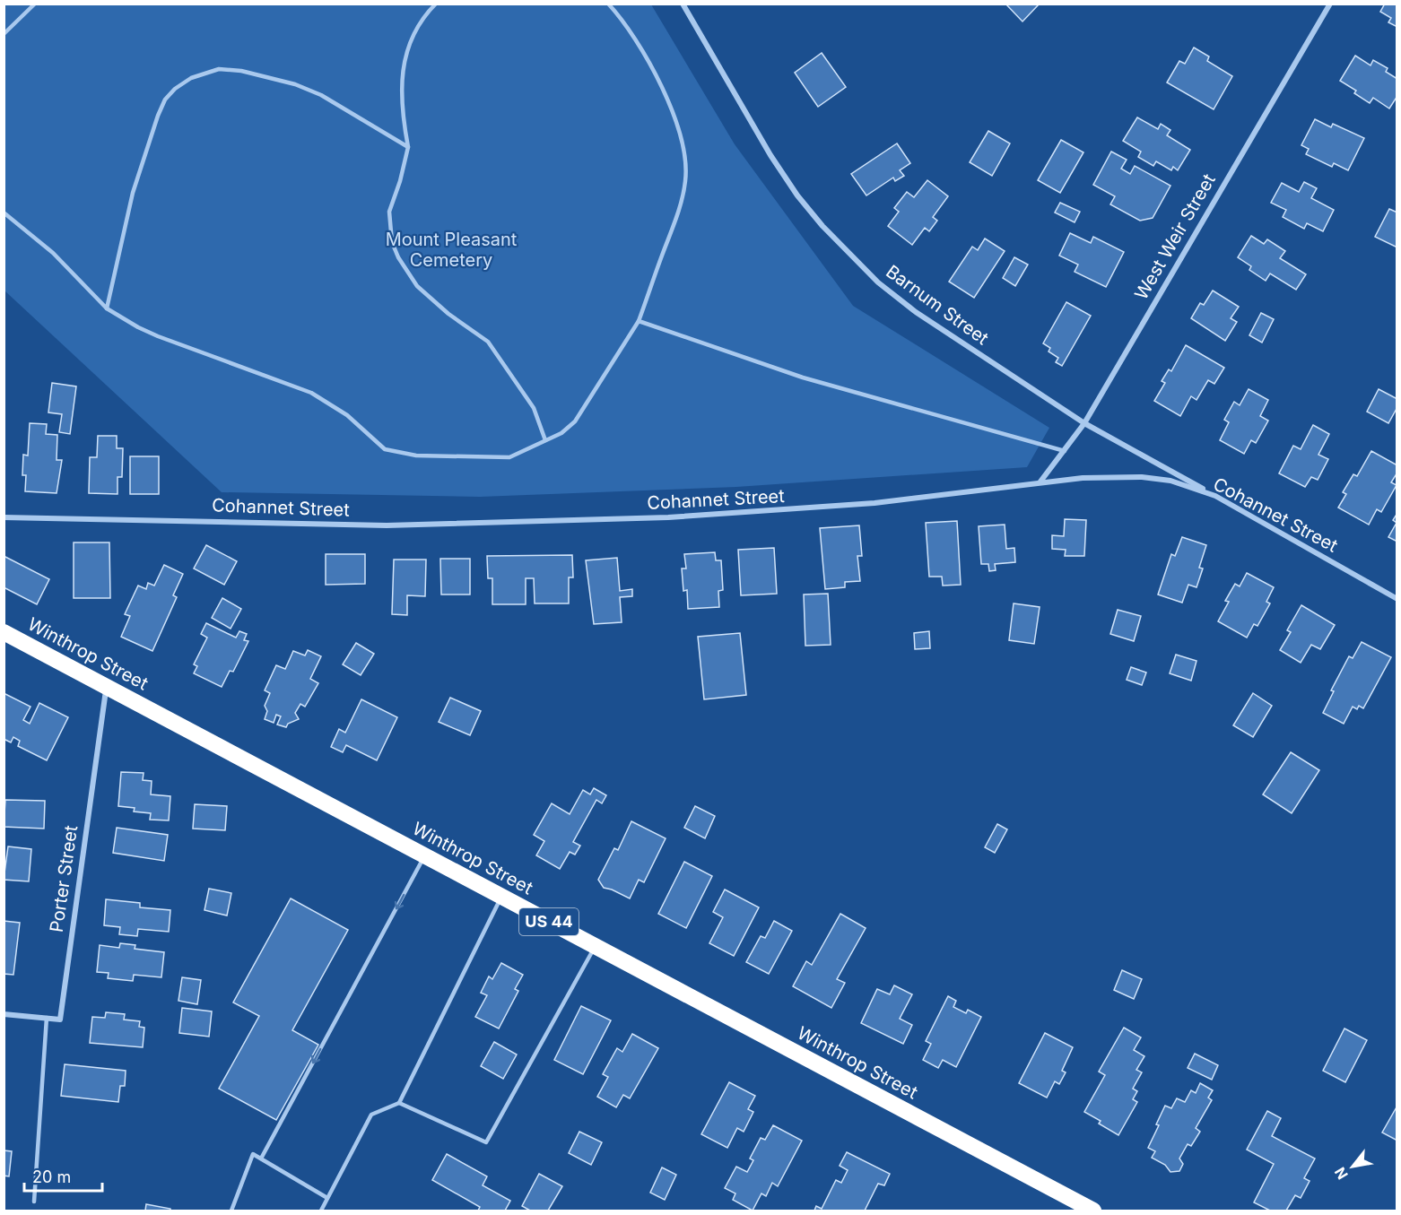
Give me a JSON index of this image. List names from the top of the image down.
{
  "streets": {
    "highway": ["Winthrop Street", "US 44"],
    "street": [
      "West Weir Street",
      "Barnum Street",
      "Cohannet Street",
      "Porter Street"
    ]
  },
  "crossings": [
    ["West Weir Street", "Barnum Street"],
    ["West Weir Street", "Cohannet Street"],
    ["Barnum Street", "Cohannet Street"],
    ["Winthrop Street", "Porter Street"]
  ],
  "parks": ["Mount Pleasant Cemetery"],
  "scale_bar": "20 m",
  "north": "bottom left"
}
